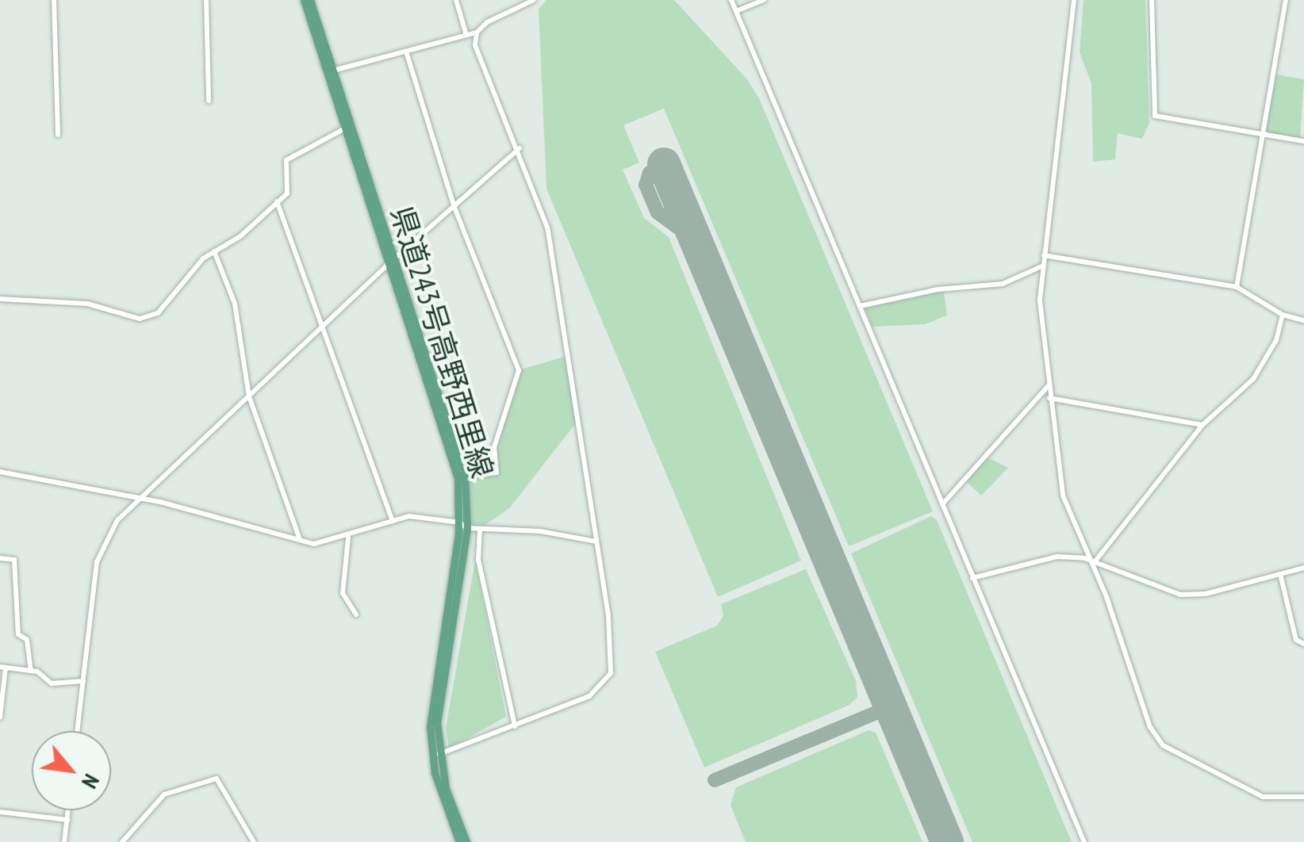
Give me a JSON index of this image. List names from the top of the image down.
{
  "streets": {
    "main road": ["県道243号高野西里線"]
  },
  "north": "bottom right"
}
